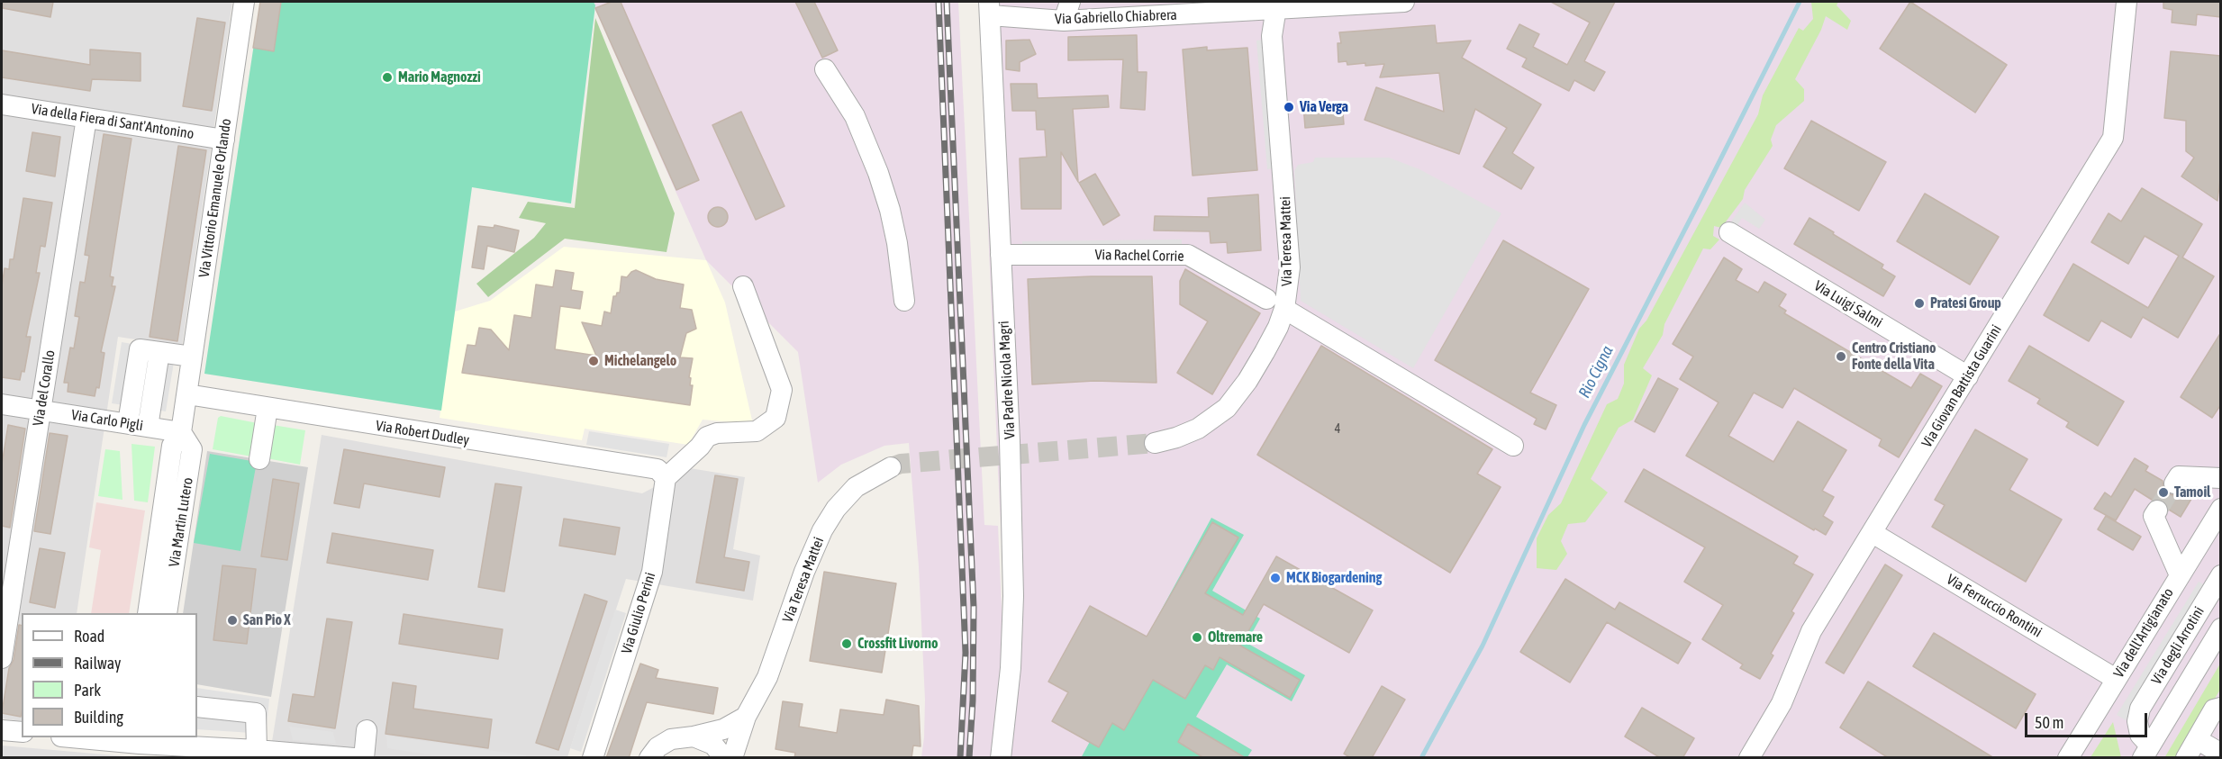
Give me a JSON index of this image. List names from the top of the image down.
{
  "streets": {
    "street": [
      "Via Gabriello Chiabrera",
      "Via della Fiera di Sant'Antonino",
      "Via Vittorio Emanuele Orlando",
      "Via Teresa Mattei",
      "Via Rachel Corrie",
      "Via Luigi Salmi",
      "Via Padre Nicola Magri",
      "Via Giovan Battista Guarini",
      "Via del Corallo",
      "Via Carlo Pigli",
      "Via Robert Dudley",
      "Via Martin Lutero",
      "Via Ferruccio Rontini",
      "Via Giulio Perini",
      "Via dell'Artigianato",
      "Via degli Arrotini"
    ]
  },
  "crossings": [
    ["Via Gabriello Chiabrera", "Via Teresa Mattei"],
    ["Via Gabriello Chiabrera", "Via Padre Nicola Magri"],
    ["Via della Fiera di Sant'Antonino", "Via Vittorio Emanuele Orlando"],
    ["Via della Fiera di Sant'Antonino", "Via del Corallo"],
    ["Via Vittorio Emanuele Orlando", "Via Robert Dudley"],
    ["Via Vittorio Emanuele Orlando", "Via Martin Lutero"],
    ["Via Rachel Corrie", "Via Padre Nicola Magri"],
    ["Via Luigi Salmi", "Via Giovan Battista Guarini"],
    ["Via Giovan Battista Guarini", "Via Ferruccio Rontini"],
    ["Via del Corallo", "Via Carlo Pigli"],
    ["Via Carlo Pigli", "Via Martin Lutero"],
    ["Via Robert Dudley", "Via Martin Lutero"],
    ["Via Robert Dudley", "Via Giulio Perini"],
    ["Via Ferruccio Rontini", "Via dell'Artigianato"]
  ],
  "water": ["Rio Cigna"],
  "places": [
    "Mario Magnozzi",
    "Via Verga",
    "Pratesi Group",
    "Centro Cristiano Fonte della Vita",
    "Michelangelo",
    "Tamoil",
    "MCK Biogardening",
    "San Pio X",
    "Oltremare",
    "Crossfit Livorno"
  ],
  "house_numbers": ["4"],
  "legend": [
    "Road",
    "Railway",
    "Park",
    "Building"
  ],
  "scale_bar": "50 m"
}
